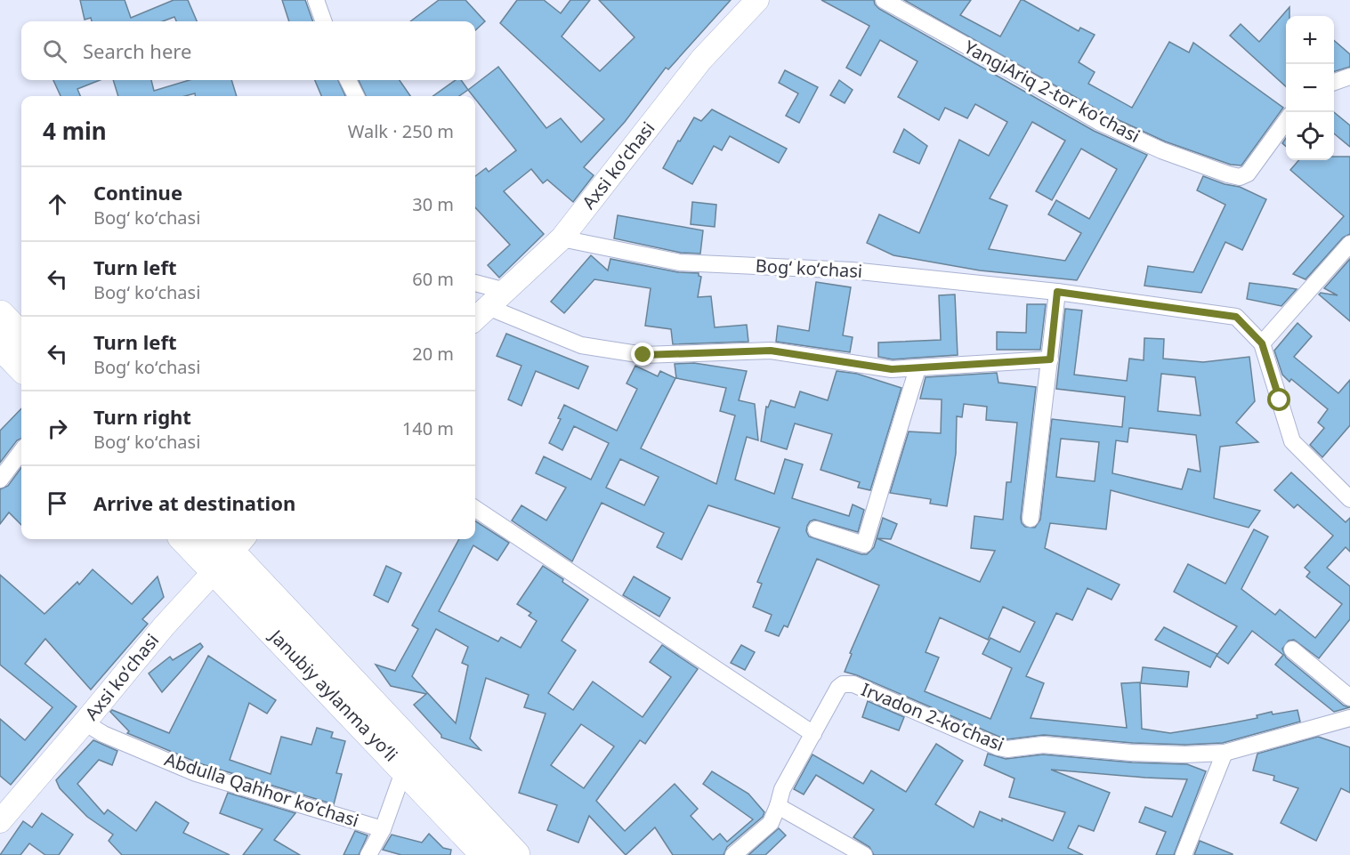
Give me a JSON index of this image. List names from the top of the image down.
{
  "streets": {
    "highway": ["Janubiy aylanma yoʻli"],
    "street": [
      "YangiАriq 2-tor koʼchasi",
      "Axsi koʻchasi",
      "Bogʻ koʻchasi",
      "Irvadon 2-koʼchasi",
      "Abdulla Qahhor koʻchasi"
    ]
  },
  "crossings": [
    ["Axsi koʻchasi", "Bogʻ koʻchasi"],
    ["Axsi koʻchasi", "Janubiy aylanma yoʻli"],
    ["Axsi koʻchasi", "Abdulla Qahhor koʻchasi"],
    ["Janubiy aylanma yoʻli", "Abdulla Qahhor koʻchasi"]
  ],
  "page": {
    "map_buttons": ["+", "−"],
    "search": "Search here",
    "heading": ["4 min", "Walk · 250 m"],
    "list": [
      ["Continue", "Bogʻ koʻchasi", "30 m"],
      ["Turn left", "Bogʻ koʻchasi", "60 m"],
      ["Turn left", "Bogʻ koʻchasi", "20 m"],
      ["Turn right", "Bogʻ koʻchasi", "140 m"],
      "Arrive at destination"
    ]
  }
}
